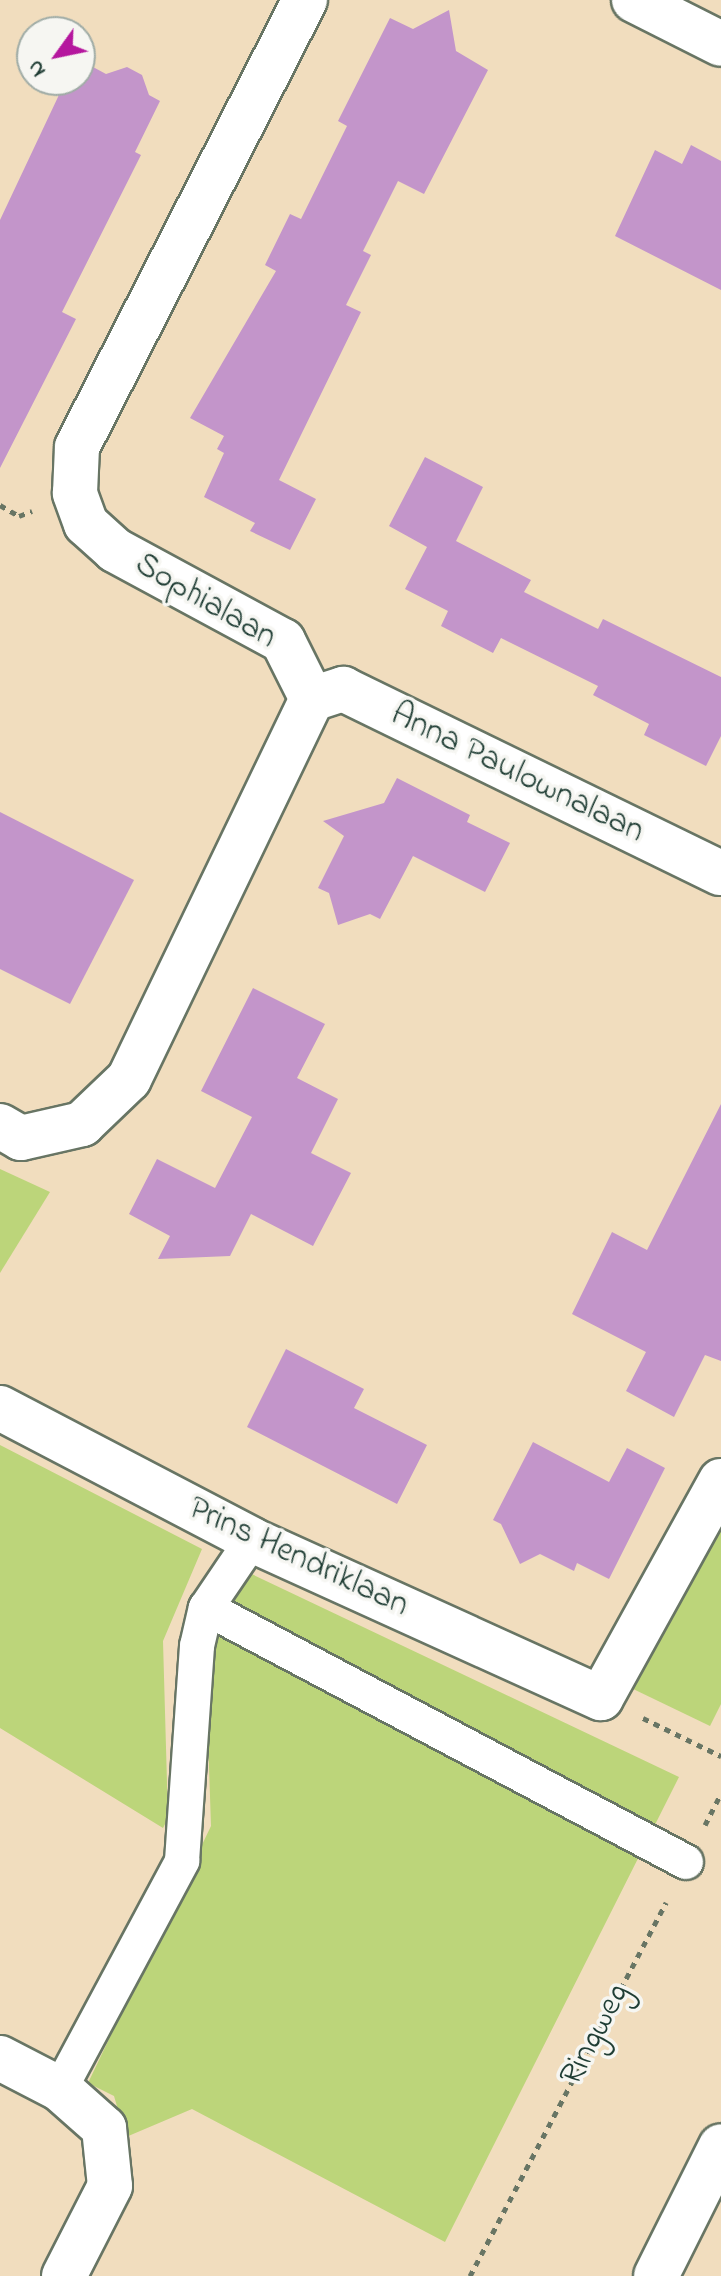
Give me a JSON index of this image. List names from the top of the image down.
{
  "streets": {
    "street": ["Sophialaan", "Anna Paulownalaan", "Prins Hendriklaan"],
    "path": ["Ringweg"]
  },
  "crossings": [
    ["Sophialaan", "Anna Paulownalaan"]
  ],
  "north": "bottom left"
}
